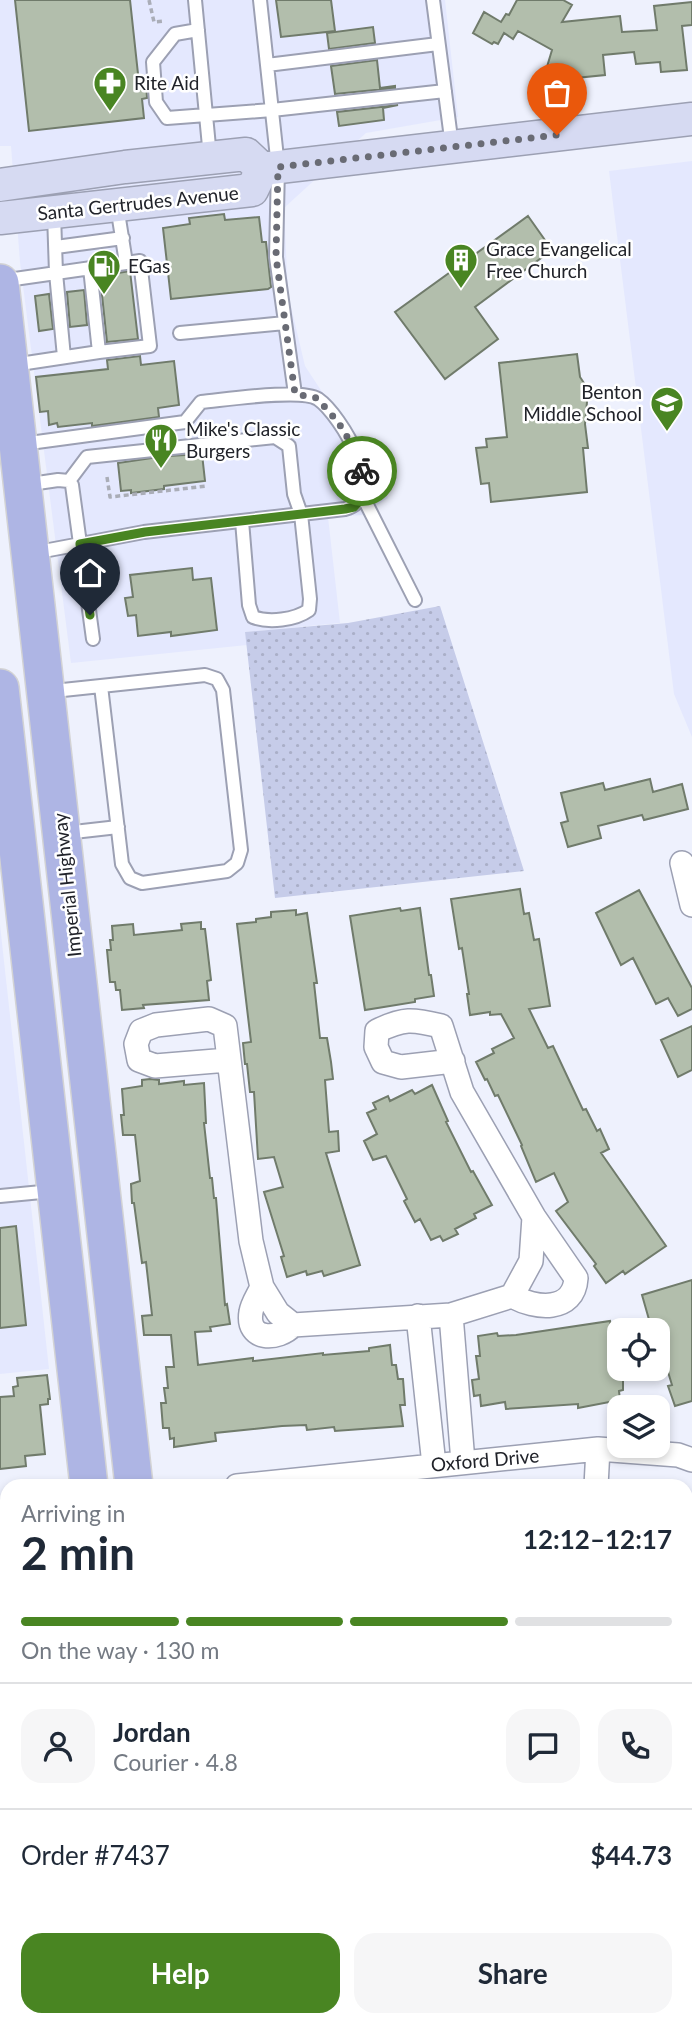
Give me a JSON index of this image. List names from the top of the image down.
{
  "streets": {
    "main road": ["Santa Gertrudes Avenue", "Imperial Highway"],
    "street": ["Oxford Drive"]
  },
  "places": {
    "pharmacy": ["Rite Aid"],
    "building": ["Grace Evangelical Free Church"],
    "fuel station": ["EGas"],
    "school or university": ["Benton Middle School"],
    "restaurant": ["Mike's Classic Burgers"]
  },
  "page": {
    "heading": ["2 min", "Arriving in", "12:12–12:17"],
    "panel": [
      "Jordan",
      "Courier · 4.8",
      "Order #7437",
      "$44.73"
    ],
    "bar": "On the way · 130 m",
    "buttons": ["Help", "Share"]
  }
}
